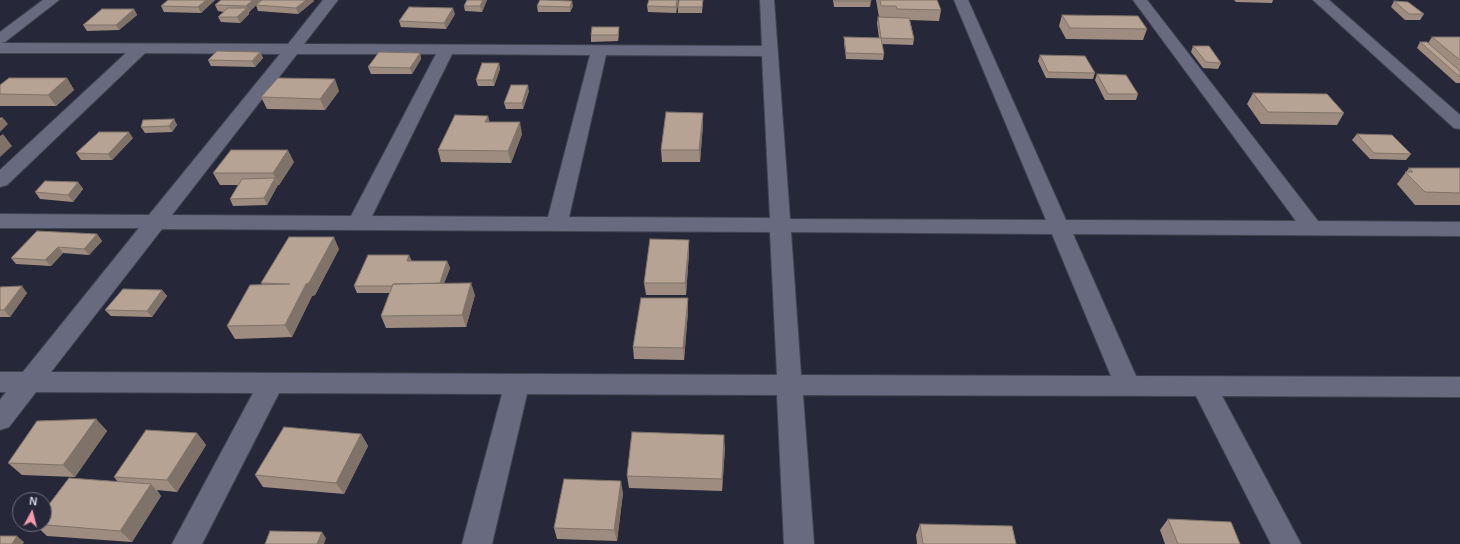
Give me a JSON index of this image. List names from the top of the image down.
{
  "north": "top"
}
